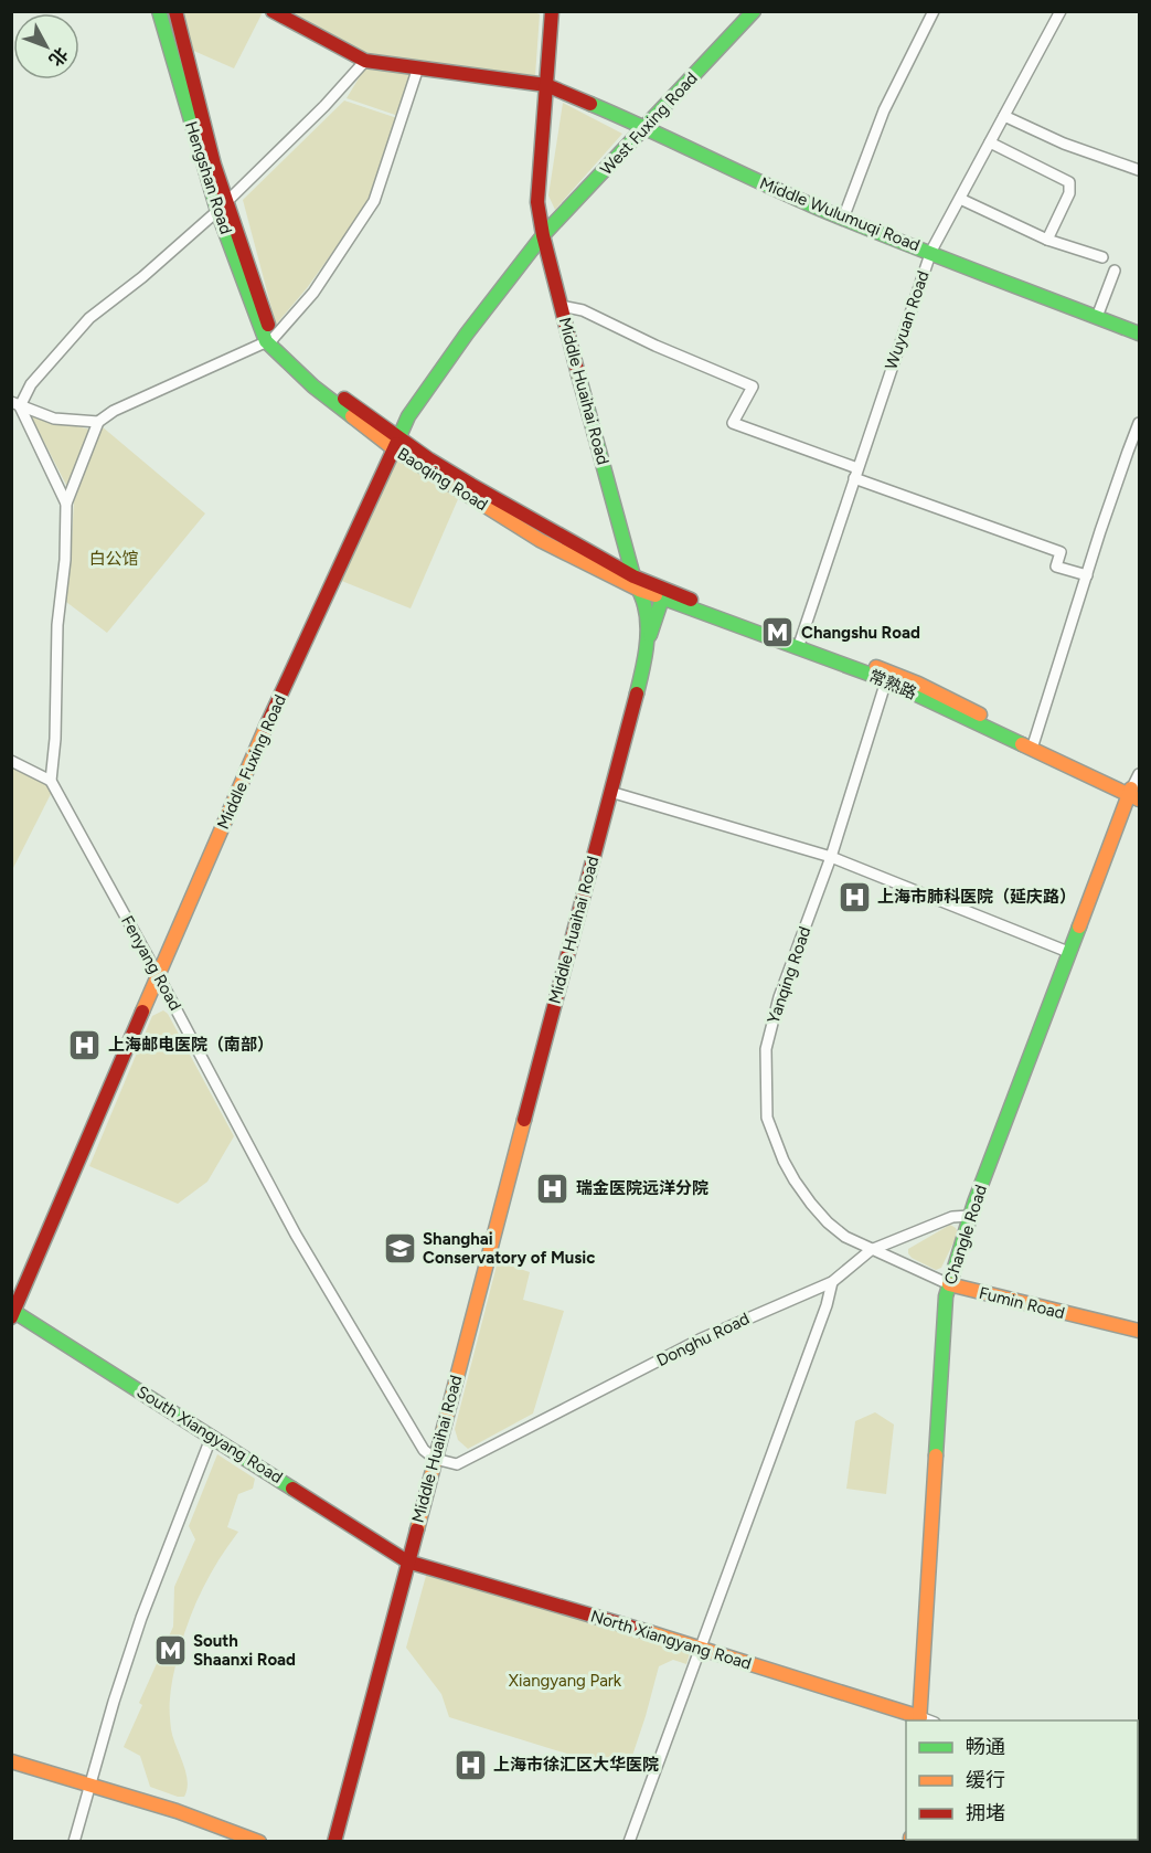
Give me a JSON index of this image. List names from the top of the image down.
{
  "streets": {
    "main road": [
      "West Fuxing Road",
      "Hengshan Road",
      "Middle Wulumuqi Road",
      "Middle Huaihai Road",
      "Baoqing Road",
      "Middle Fuxing Road",
      "Changle Road",
      "Fumin Road",
      "South Xiangyang Road",
      "North Xiangyang Road"
    ],
    "street": [
      "Wuyuan Road",
      "Fenyang Road",
      "Yanqing Road",
      "Donghu Road"
    ]
  },
  "crossings": [
    ["West Fuxing Road", "Middle Wulumuqi Road"],
    ["West Fuxing Road", "Middle Huaihai Road"],
    ["West Fuxing Road", "Middle Fuxing Road"],
    ["Hengshan Road", "Baoqing Road"],
    ["Middle Wulumuqi Road", "Wuyuan Road"],
    ["Middle Wulumuqi Road", "Middle Huaihai Road"],
    ["Middle Huaihai Road", "Baoqing Road"],
    ["Middle Huaihai Road", "Middle Fuxing Road"],
    ["Middle Huaihai Road", "Fenyang Road"],
    ["Middle Huaihai Road", "Donghu Road"],
    ["Middle Huaihai Road", "South Xiangyang Road"],
    ["Middle Huaihai Road", "North Xiangyang Road"],
    ["Baoqing Road", "Middle Fuxing Road"],
    ["Middle Fuxing Road", "Fenyang Road"],
    ["Middle Fuxing Road", "South Xiangyang Road"],
    ["Fenyang Road", "Donghu Road"],
    ["Yanqing Road", "Fumin Road"],
    ["Yanqing Road", "Donghu Road"],
    ["Changle Road", "Fumin Road"],
    ["Changle Road", "Donghu Road"],
    ["Changle Road", "North Xiangyang Road"],
    ["Fumin Road", "Donghu Road"],
    ["South Xiangyang Road", "North Xiangyang Road"]
  ],
  "parks": ["白公馆", "Xiangyang Park"],
  "places": {
    "metro station": ["Changshu Road", "South Shaanxi Road"],
    "hospital": [
      "上海市肺科医院（延庆路）",
      "上海邮电医院（南部）",
      "瑞金医院远洋分院",
      "上海市徐汇区大华医院"
    ],
    "school or university": ["Shanghai Conservatory of Music"]
  },
  "legend": ["畅通", "缓行", "拥堵"],
  "north": "bottom right"
}
